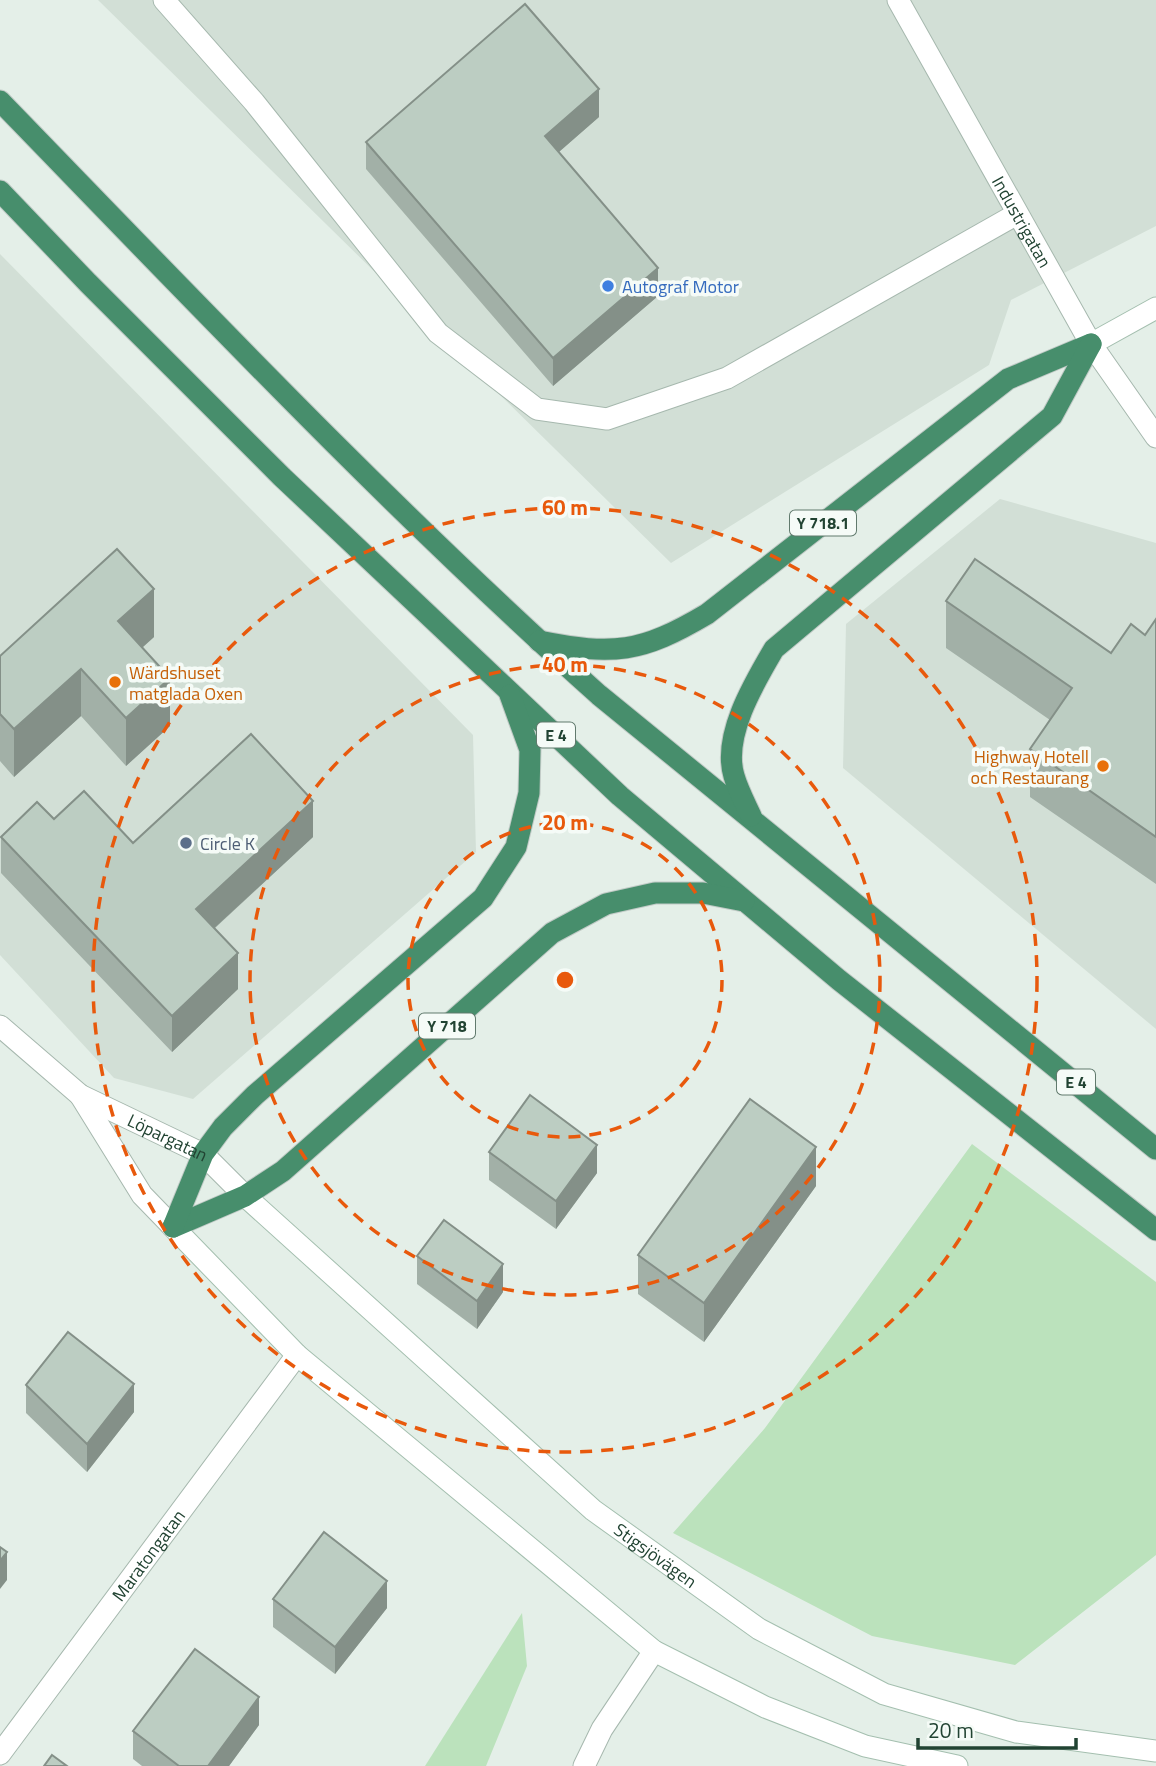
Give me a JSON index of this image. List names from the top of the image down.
{
  "streets": {
    "highway": ["Y 718.1", "E 4", "Y 718"],
    "main road": [
      "Industrigatan",
      "Löpargatan",
      "Maratongatan",
      "Stigsjövägen"
    ]
  },
  "crossings": [
    ["Industrigatan", "Y 718.1"],
    ["Y 718.1", "E 4"],
    ["E 4", "Y 718"],
    ["Y 718", "Löpargatan"],
    ["Y 718", "Stigsjövägen"],
    ["Löpargatan", "Stigsjövägen"]
  ],
  "places": [
    "Autograf Motor",
    "Wärdshuset matglada Oxen",
    "Highway Hotell och Restaurang",
    "Circle K"
  ],
  "scale_bar": "20 m",
  "rings": ["60 m", "40 m", "20 m"]
}
